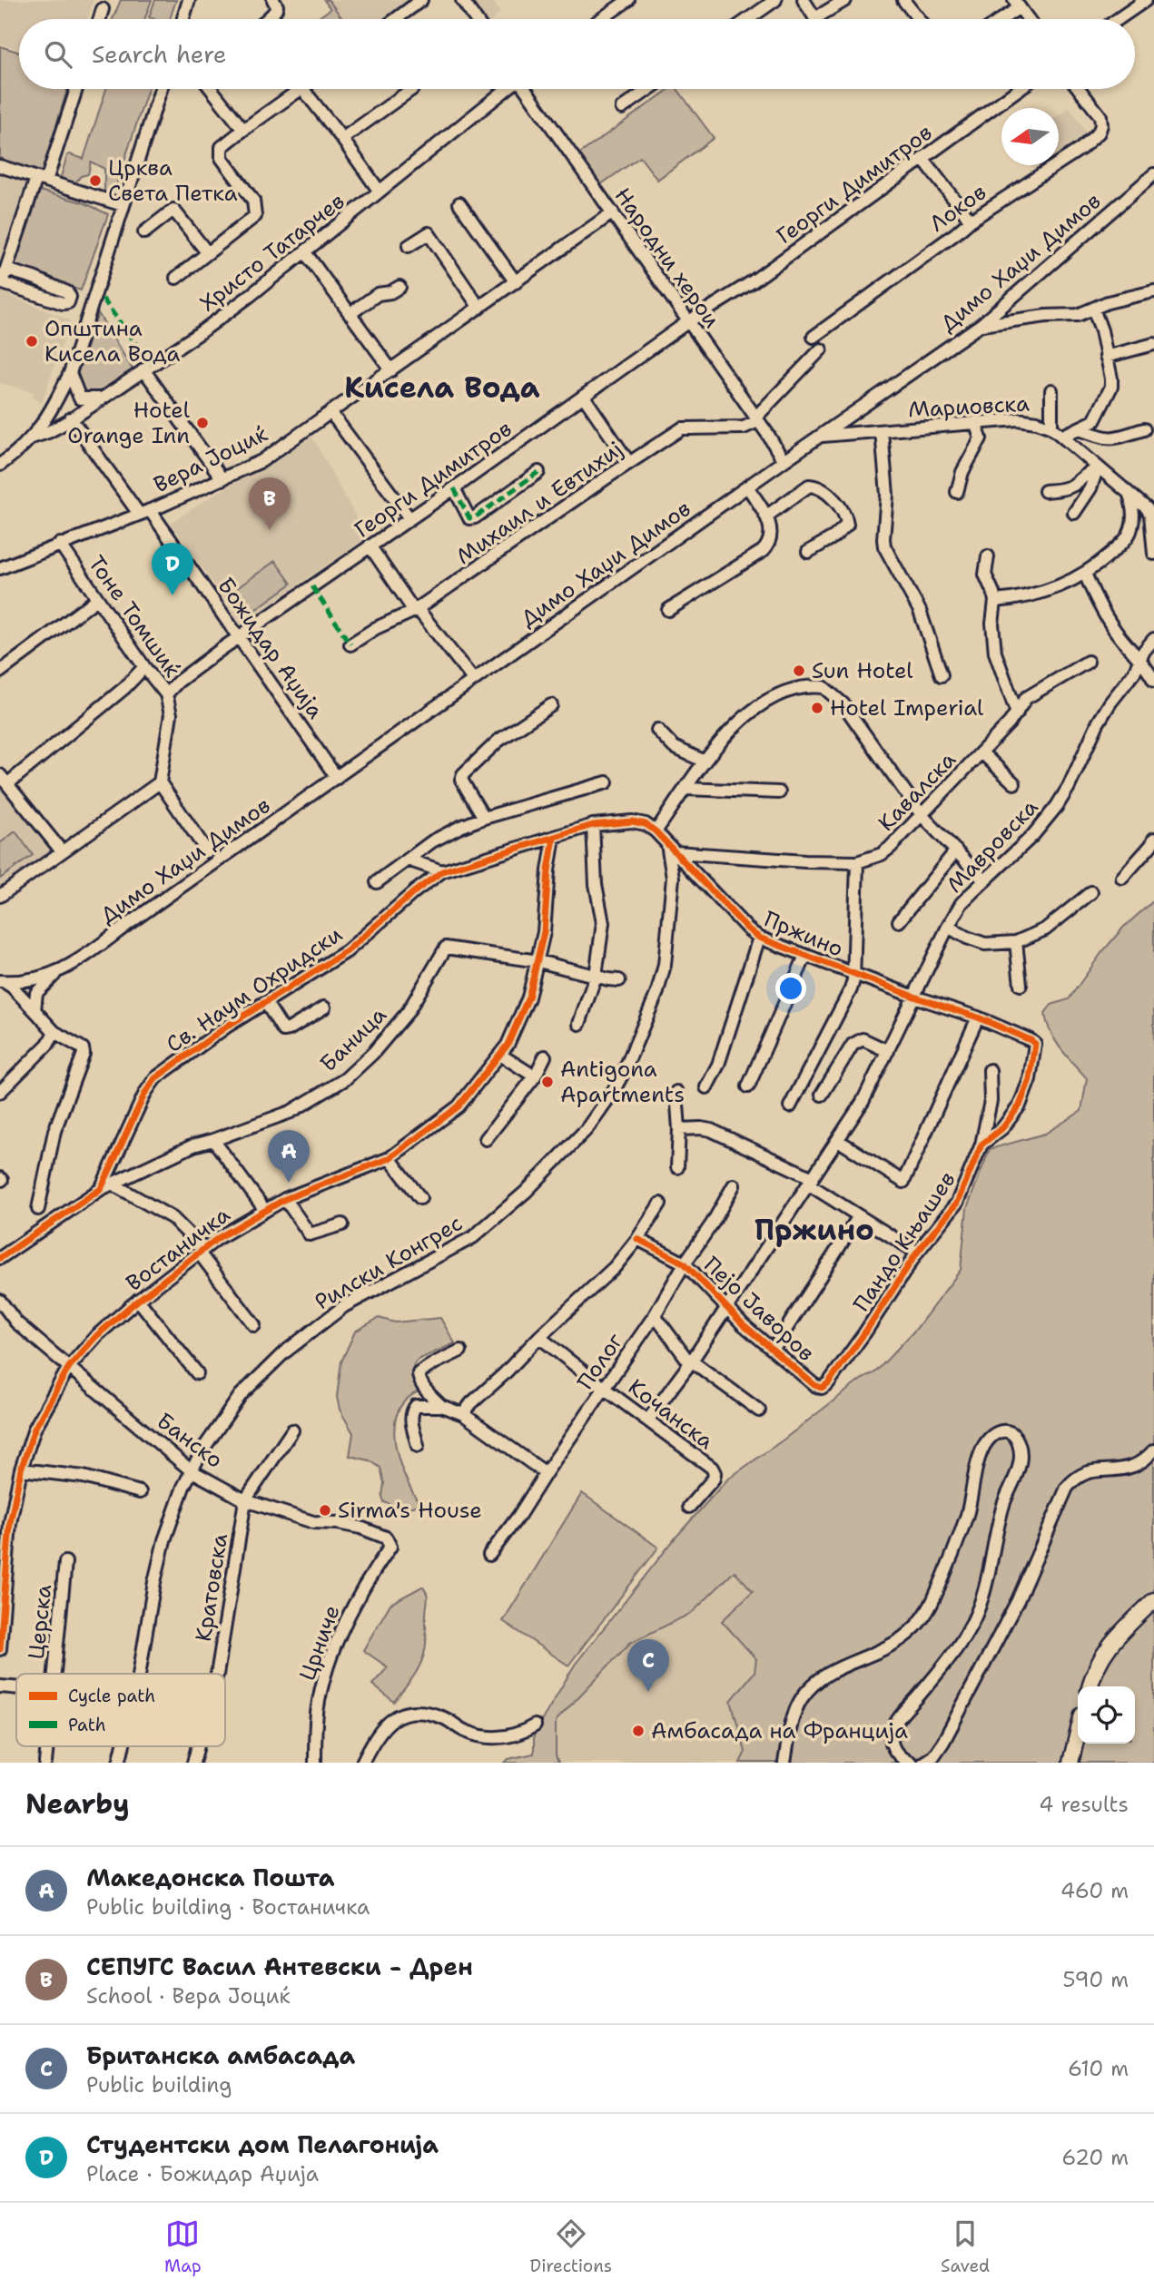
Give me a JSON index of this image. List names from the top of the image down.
{
  "streets": {
    "street": [
      "Георги Димитров",
      "Локов",
      "Христо Татарчев",
      "Народни херои",
      "Димо Хаџи Димов",
      "Мариовска",
      "Вера Јоциќ",
      "Михаил и Евтихиј",
      "Тоне Томшиќ",
      "Божидар Аџија",
      "Кавалска",
      "Мавровска",
      "Пржино",
      "Св. Наум Охридски",
      "Баница",
      "Пандо Књашев",
      "Востаничка",
      "Рилски Конгрес",
      "Пејо Јаворов",
      "Полог",
      "Кочанска",
      "Банско",
      "Кратовска",
      "Церска",
      "Црниче"
    ]
  },
  "crossings": [
    ["Георги Димитров", "Народни херои"],
    ["Георги Димитров", "Тоне Томшиќ"],
    ["Георги Димитров", "Божидар Аџија"],
    ["Христо Татарчев", "Божидар Аџија"],
    ["Народни херои", "Димо Хаџи Димов"],
    ["Народни херои", "Вера Јоциќ"],
    ["Народни херои", "Михаил и Евтихиј"],
    ["Димо Хаџи Димов", "Мариовска"],
    ["Димо Хаџи Димов", "Божидар Аџија"],
    ["Вера Јоциќ", "Тоне Томшиќ"],
    ["Вера Јоциќ", "Божидар Аџија"],
    ["Кавалска", "Пржино"],
    ["Кавалска", "Рилски Конгрес"],
    ["Мавровска", "Пржино"],
    ["Мавровска", "Пејо Јаворов"],
    ["Мавровска", "Кочанска"],
    ["Пржино", "Св. Наум Охридски"],
    ["Пржино", "Пандо Књашев"],
    ["Пржино", "Востаничка"],
    ["Пржино", "Рилски Конгрес"],
    ["Св. Наум Охридски", "Баница"],
    ["Св. Наум Охридски", "Востаничка"],
    ["Баница", "Востаничка"],
    ["Пандо Књашев", "Пејо Јаворов"],
    ["Востаничка", "Банско"],
    ["Рилски Конгрес", "Банско"],
    ["Пејо Јаворов", "Полог"],
    ["Полог", "Кочанска"],
    ["Банско", "Кратовска"],
    ["Банско", "Црниче"]
  ],
  "districts": ["Кисела Вода", "Пржино"],
  "places": [
    "Црква Света Петка",
    "Општина Кисела Вода",
    "Hotel Orange Inn",
    "Sun Hotel",
    "Hotel Imperial",
    "Antigona Apartments",
    "Sirma's House",
    "Амбасада на Франција"
  ],
  "legend": ["Cycle path", "Path"],
  "north": "left",
  "page": {
    "search": "Search here",
    "pins": [
      "B",
      "D",
      "A",
      "C"
    ],
    "heading": ["Nearby", "4 results"],
    "list": [
      {
        "mark": "A",
        "name": "Македонска Пошта",
        "note": "Public building · Востаничка",
        "value": "460 m"
      },
      {
        "mark": "B",
        "name": "СЕПУГС Васил Антевски - Дрен",
        "note": "School · Вера Јоциќ",
        "value": "590 m"
      },
      {
        "mark": "C",
        "name": "Британска амбасада",
        "note": "Public building",
        "value": "610 m"
      },
      {
        "mark": "D",
        "name": "Студентски дом Пелагонија",
        "note": "Place · Божидар Аџија",
        "value": "620 m"
      }
    ],
    "nav": ["Map", "Directions", "Saved"]
  }
}
